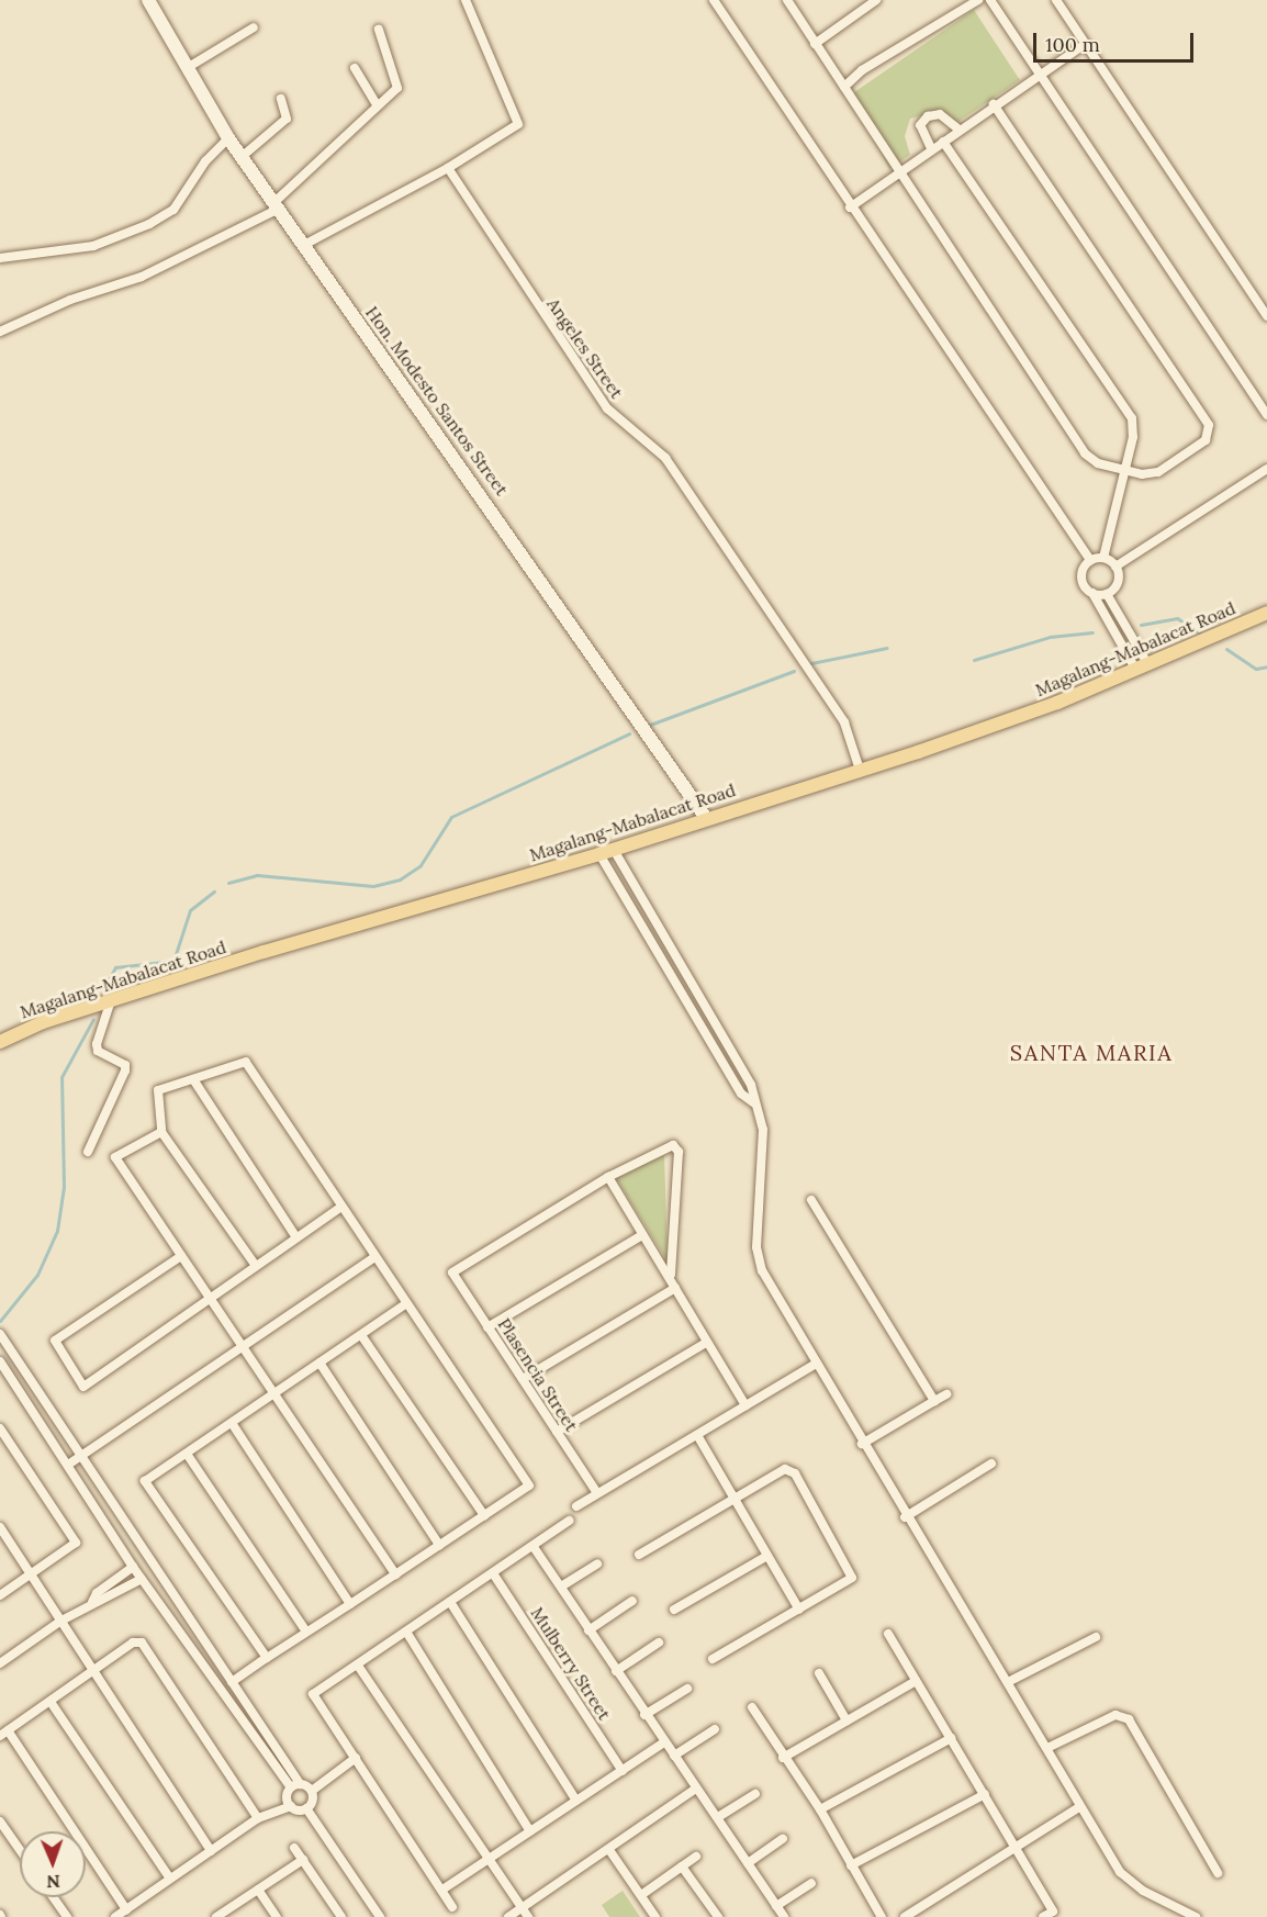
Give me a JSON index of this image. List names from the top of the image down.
{
  "streets": {
    "main road": ["Magalang-Mabalacat Road"],
    "street": [
      "Angeles Street",
      "Hon. Modesto Santos Street",
      "Plasencia Street",
      "Mulberry Street"
    ]
  },
  "crossings": [
    ["Angeles Street", "Magalang-Mabalacat Road"],
    ["Hon. Modesto Santos Street", "Magalang-Mabalacat Road"]
  ],
  "districts": ["SANTA MARIA"],
  "scale_bar": "100 m",
  "north": "bottom"
}
